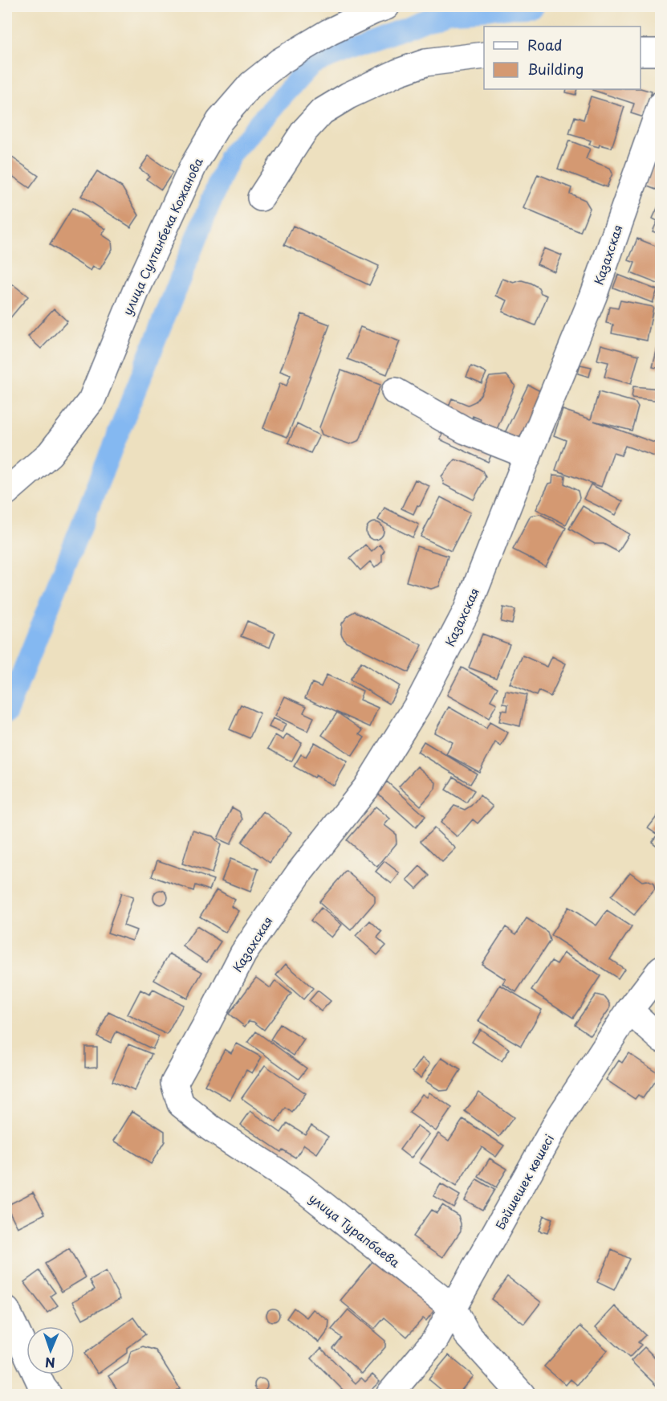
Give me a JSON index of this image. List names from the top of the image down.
{
  "streets": {
    "street": [
      "улица Султанбека Кожанова",
      "Казахская",
      "Бәйшешек көшесі",
      "улица Турапбаева"
    ]
  },
  "crossings": [
    ["Казахская", "улица Турапбаева"],
    ["Бәйшешек көшесі", "улица Турапбаева"]
  ],
  "legend": ["Road", "Building"],
  "north": "bottom"
}
